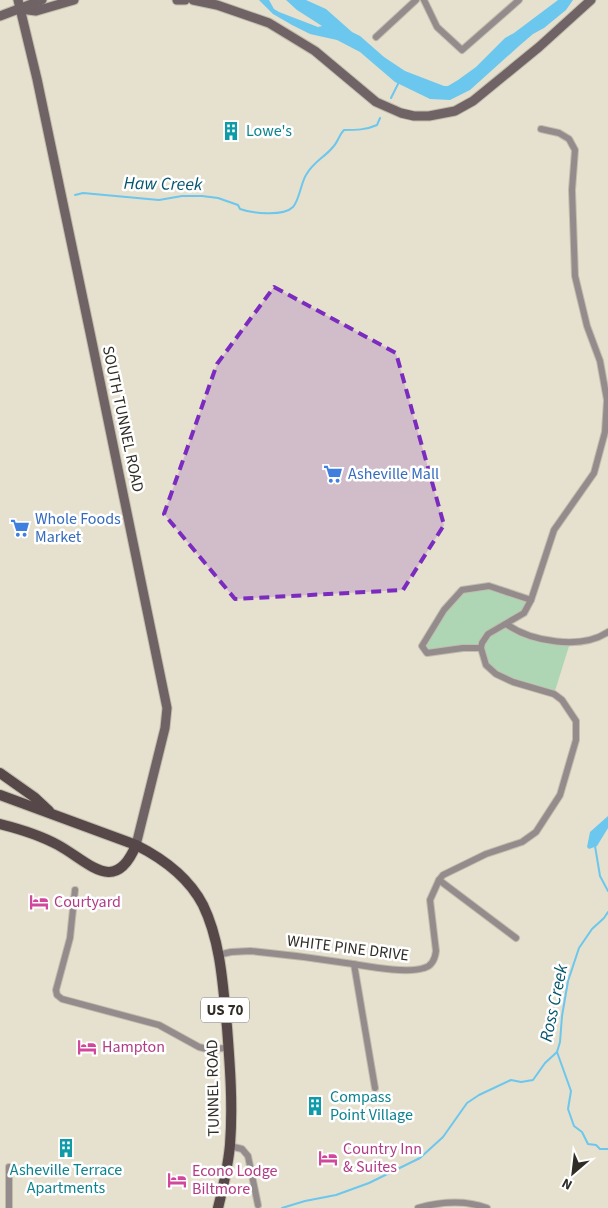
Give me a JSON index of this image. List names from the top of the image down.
{
  "streets": {
    "main road": ["SOUTH TUNNEL ROAD", "US 70", "TUNNEL ROAD"],
    "street": ["WHITE PINE DRIVE"]
  },
  "crossings": [
    ["SOUTH TUNNEL ROAD", "TUNNEL ROAD"],
    ["WHITE PINE DRIVE", "TUNNEL ROAD"]
  ],
  "water": ["Haw Creek", "Ross Creek"],
  "places": {
    "building": ["Lowe's", "Compass Point Village", "Asheville Terrace Apartments"],
    "supermarket": ["Asheville Mall", "Whole Foods Market"],
    "hotel": [
      "Courtyard",
      "Hampton",
      "Country Inn & Suites",
      "Econo Lodge Biltmore"
    ]
  },
  "north": "bottom left"
}
